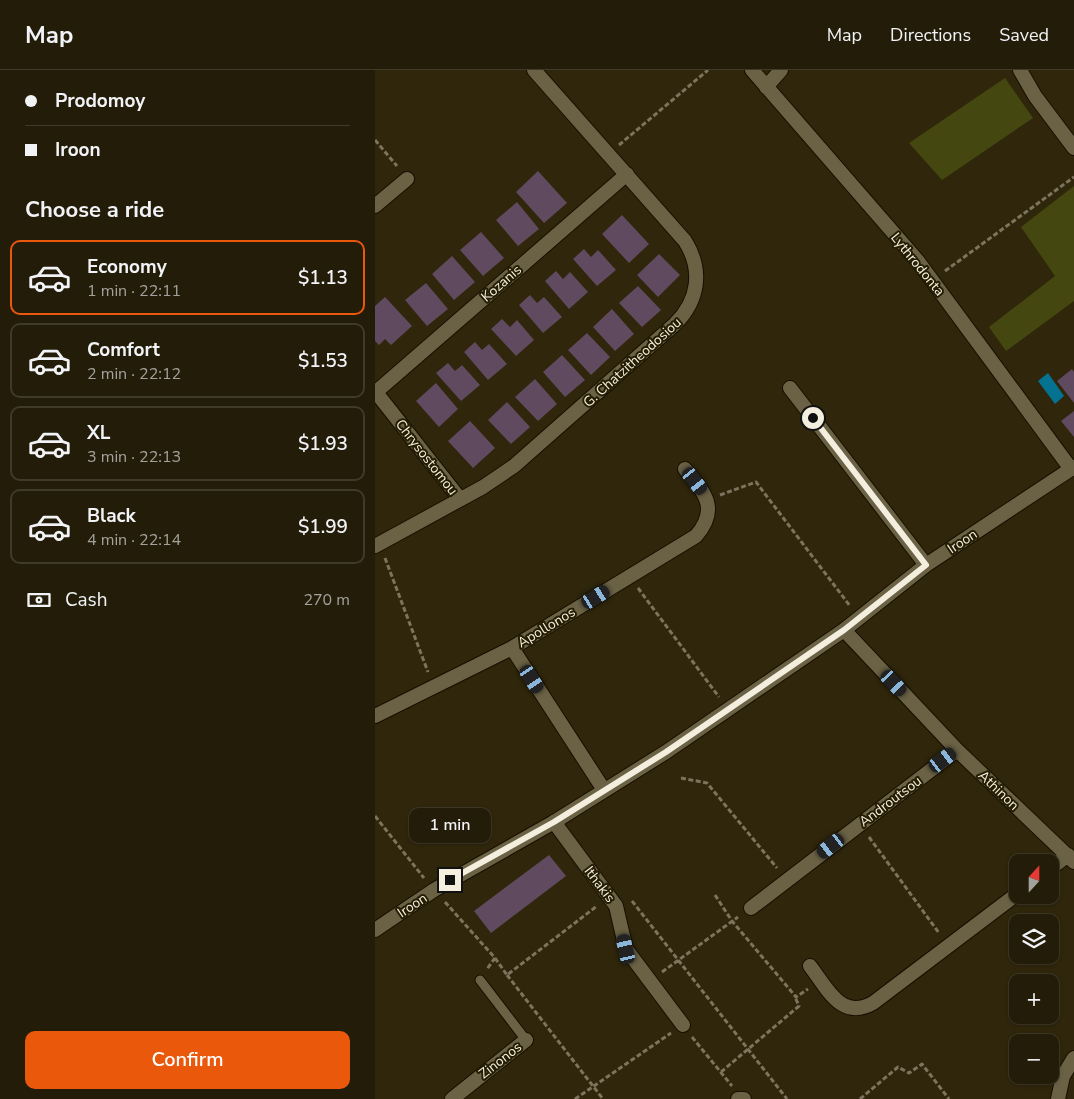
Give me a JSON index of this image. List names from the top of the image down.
{
  "streets": {
    "street": [
      "Lythrodonta",
      "Kozanis",
      "G. Chatzitheodosiou",
      "Chrysostomou",
      "Iroon",
      "Apollonos",
      "Athinon",
      "Androutsou",
      "Ithakis",
      "Zinonos"
    ]
  },
  "crossings": [
    ["Lythrodonta", "Iroon"],
    ["Kozanis", "G. Chatzitheodosiou"],
    ["Kozanis", "Chrysostomou"],
    ["G. Chatzitheodosiou", "Chrysostomou"],
    ["Iroon", "Athinon"],
    ["Iroon", "Ithakis"],
    ["Athinon", "Androutsou"]
  ],
  "north": "top",
  "page": {
    "header": "Map",
    "nav": ["Map", "Directions", "Saved"],
    "banner": ["Prodomoy", "Iroon"],
    "heading": "Choose a ride",
    "list": [
      {
        "name": "Economy",
        "note": "1 min · 22:11",
        "value": "$1.13"
      },
      {
        "name": "Comfort",
        "note": "2 min · 22:12",
        "value": "$1.53"
      },
      {
        "name": "XL",
        "note": "3 min · 22:13",
        "value": "$1.93"
      },
      {
        "name": "Black",
        "note": "4 min · 22:14",
        "value": "$1.99"
      }
    ],
    "pay": ["Cash", "270 m"],
    "bubble": "1 min",
    "map_buttons": ["+", "−"],
    "buttons": "Confirm"
  }
}
